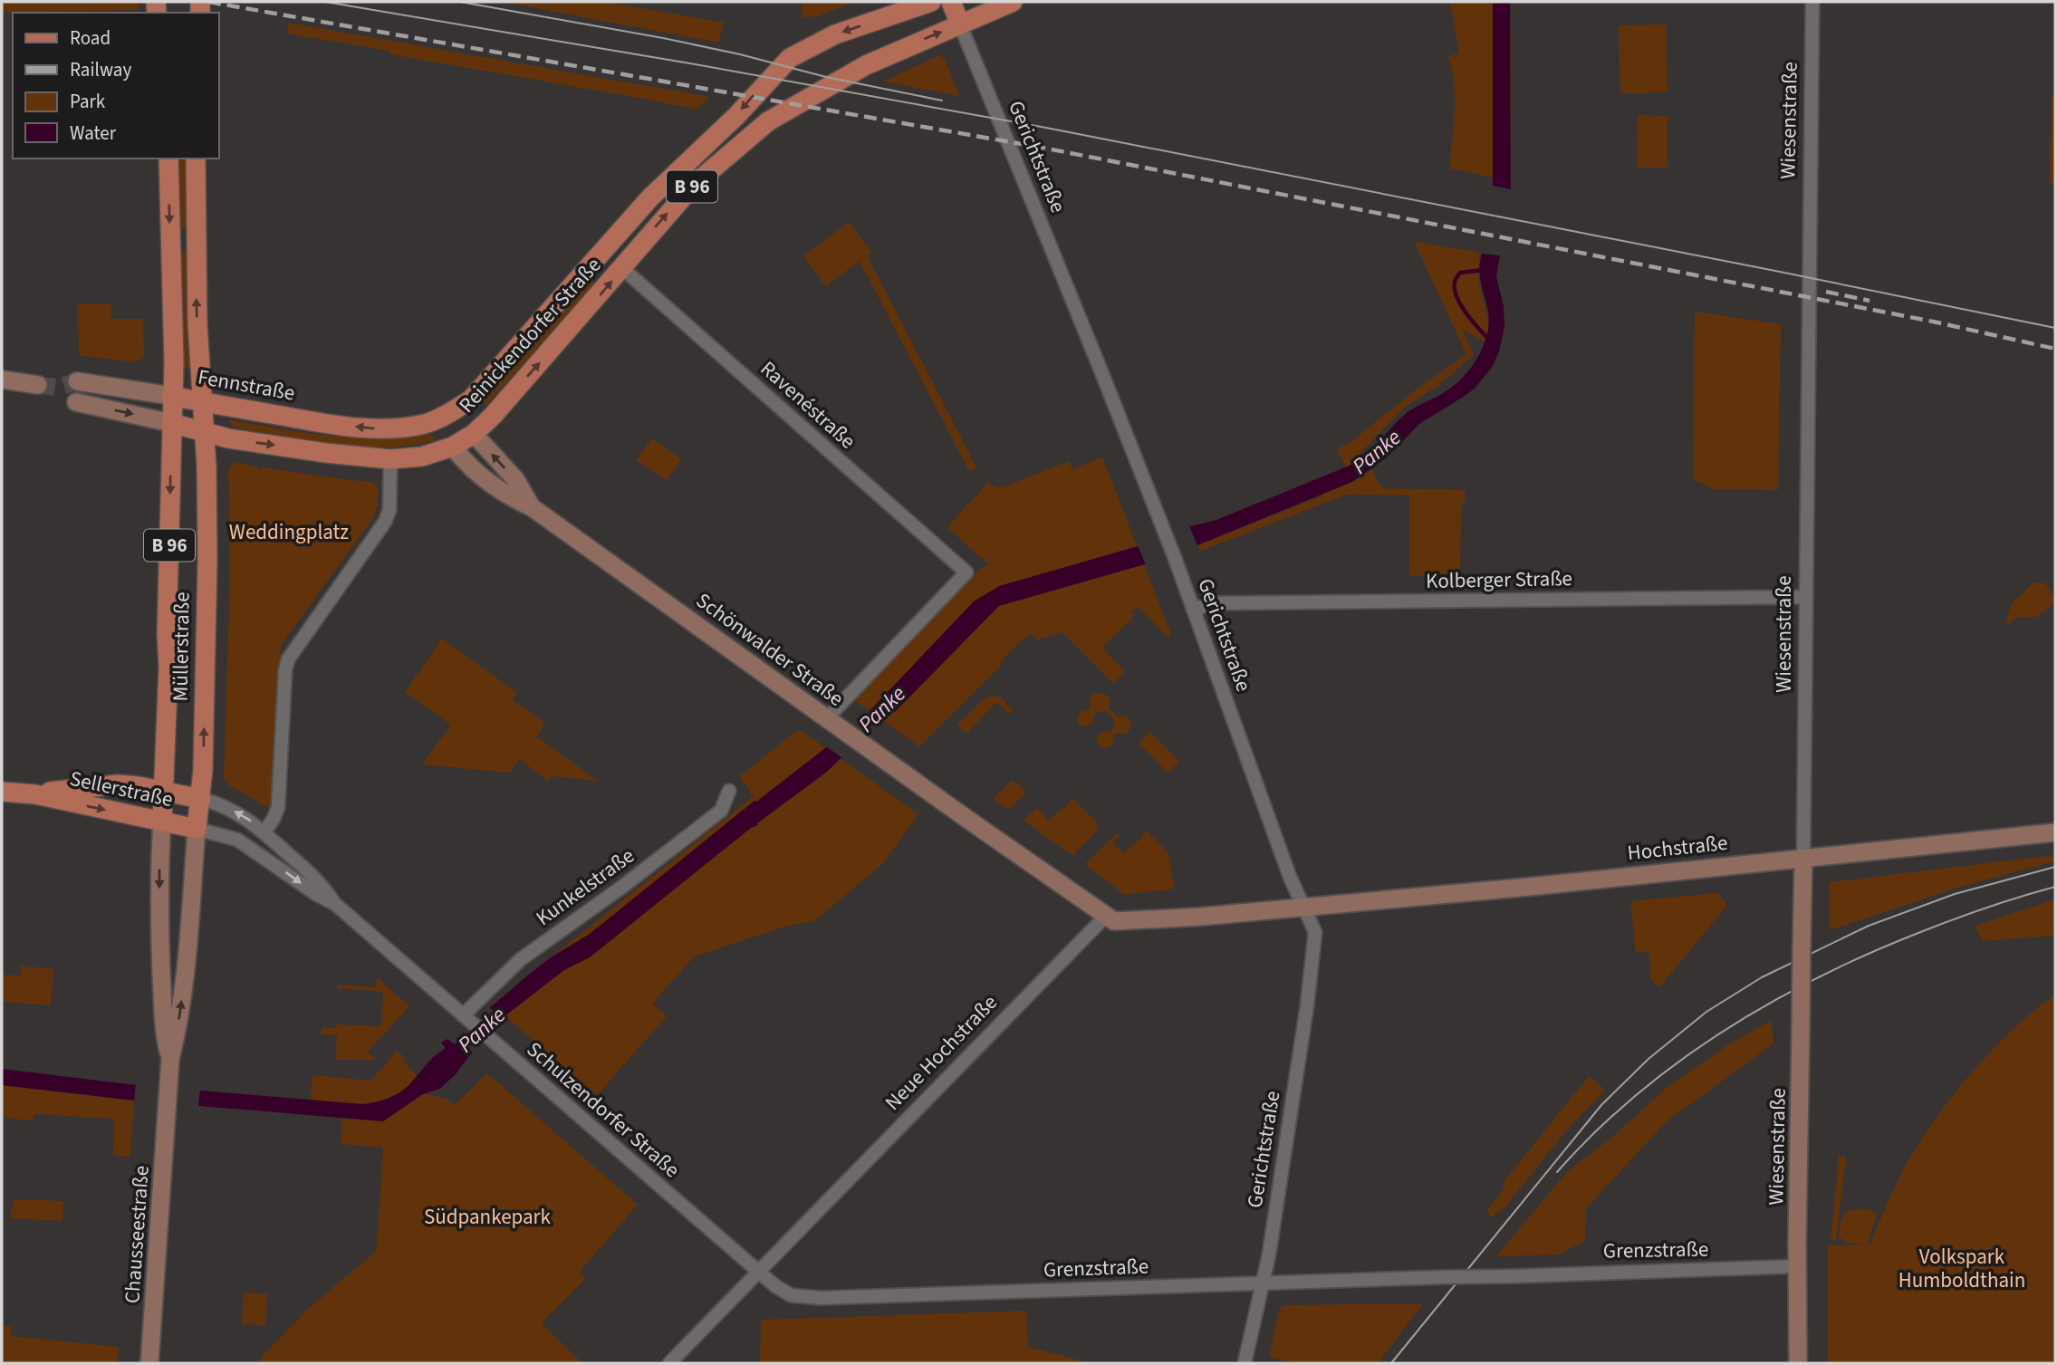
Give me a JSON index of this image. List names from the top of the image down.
{
  "streets": {
    "main road": [
      "B 96",
      "Reinickendorfer Straße",
      "Fennstraße",
      "Müllerstraße",
      "Sellerstraße"
    ],
    "street": [
      "Wiesenstraße",
      "Gerichtstraße",
      "Ravenéstraße",
      "Kolberger Straße",
      "Schönwalder Straße",
      "Hochstraße",
      "Kunkelstraße",
      "Neue Hochstraße",
      "Schulzendorfer Straße",
      "Chausseestraße",
      "Grenzstraße"
    ]
  },
  "crossings": [
    ["Wiesenstraße", "Kolberger Straße"],
    ["Wiesenstraße", "Hochstraße"],
    ["Wiesenstraße", "Grenzstraße"],
    ["Gerichtstraße", "Reinickendorfer Straße"],
    ["Gerichtstraße", "Kolberger Straße"],
    ["Gerichtstraße", "Hochstraße"],
    ["Gerichtstraße", "Grenzstraße"],
    ["B 96", "Reinickendorfer Straße"],
    ["B 96", "Müllerstraße"],
    ["Reinickendorfer Straße", "Fennstraße"],
    ["Reinickendorfer Straße", "Ravenéstraße"],
    ["Reinickendorfer Straße", "Schönwalder Straße"],
    ["Fennstraße", "Müllerstraße"],
    ["Ravenéstraße", "Schönwalder Straße"],
    ["Müllerstraße", "Sellerstraße"],
    ["Müllerstraße", "Schulzendorfer Straße"],
    ["Müllerstraße", "Chausseestraße"],
    ["Schönwalder Straße", "Neue Hochstraße"],
    ["Sellerstraße", "Schulzendorfer Straße"],
    ["Kunkelstraße", "Schulzendorfer Straße"],
    ["Neue Hochstraße", "Schulzendorfer Straße"],
    ["Neue Hochstraße", "Grenzstraße"],
    ["Schulzendorfer Straße", "Grenzstraße"]
  ],
  "one_way": ["Fennstraße"],
  "water": ["Panke"],
  "parks": ["Weddingplatz", "Südpankepark", "Volkspark Humboldthain"],
  "legend": [
    "Road",
    "Railway",
    "Park",
    "Water"
  ]
}
